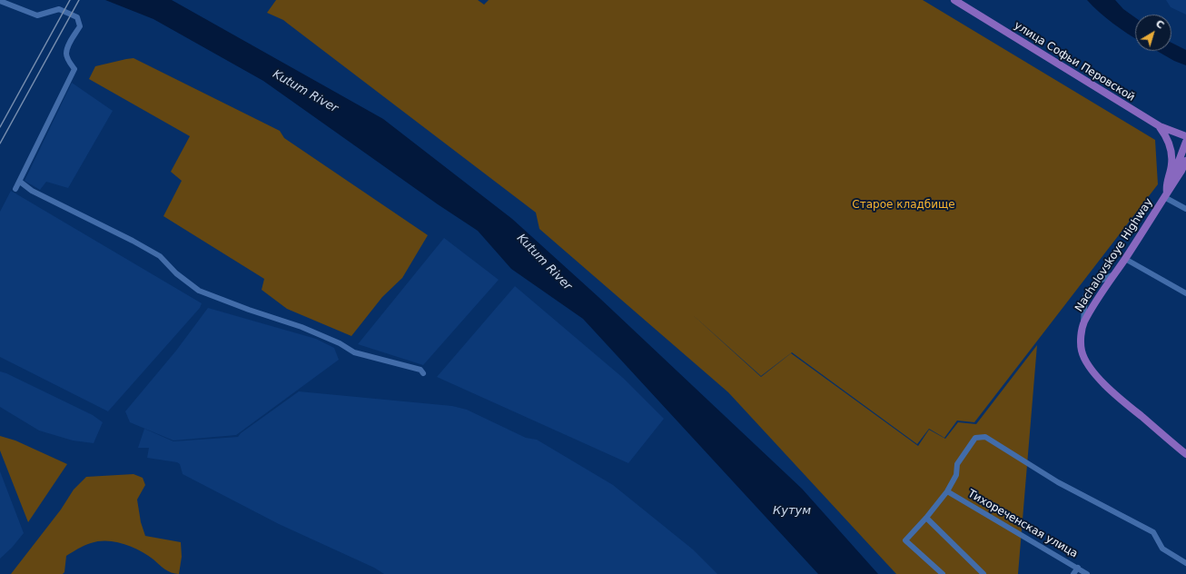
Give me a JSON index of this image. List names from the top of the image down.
{
  "streets": {
    "main road": ["улица Софьи Перовской", "Nachalovskoye Highway"],
    "street": ["Тихореченская улица"]
  },
  "water": ["Kutum River", "Кутум"],
  "parks": ["Старое кладбище"],
  "north": "top right"
}
